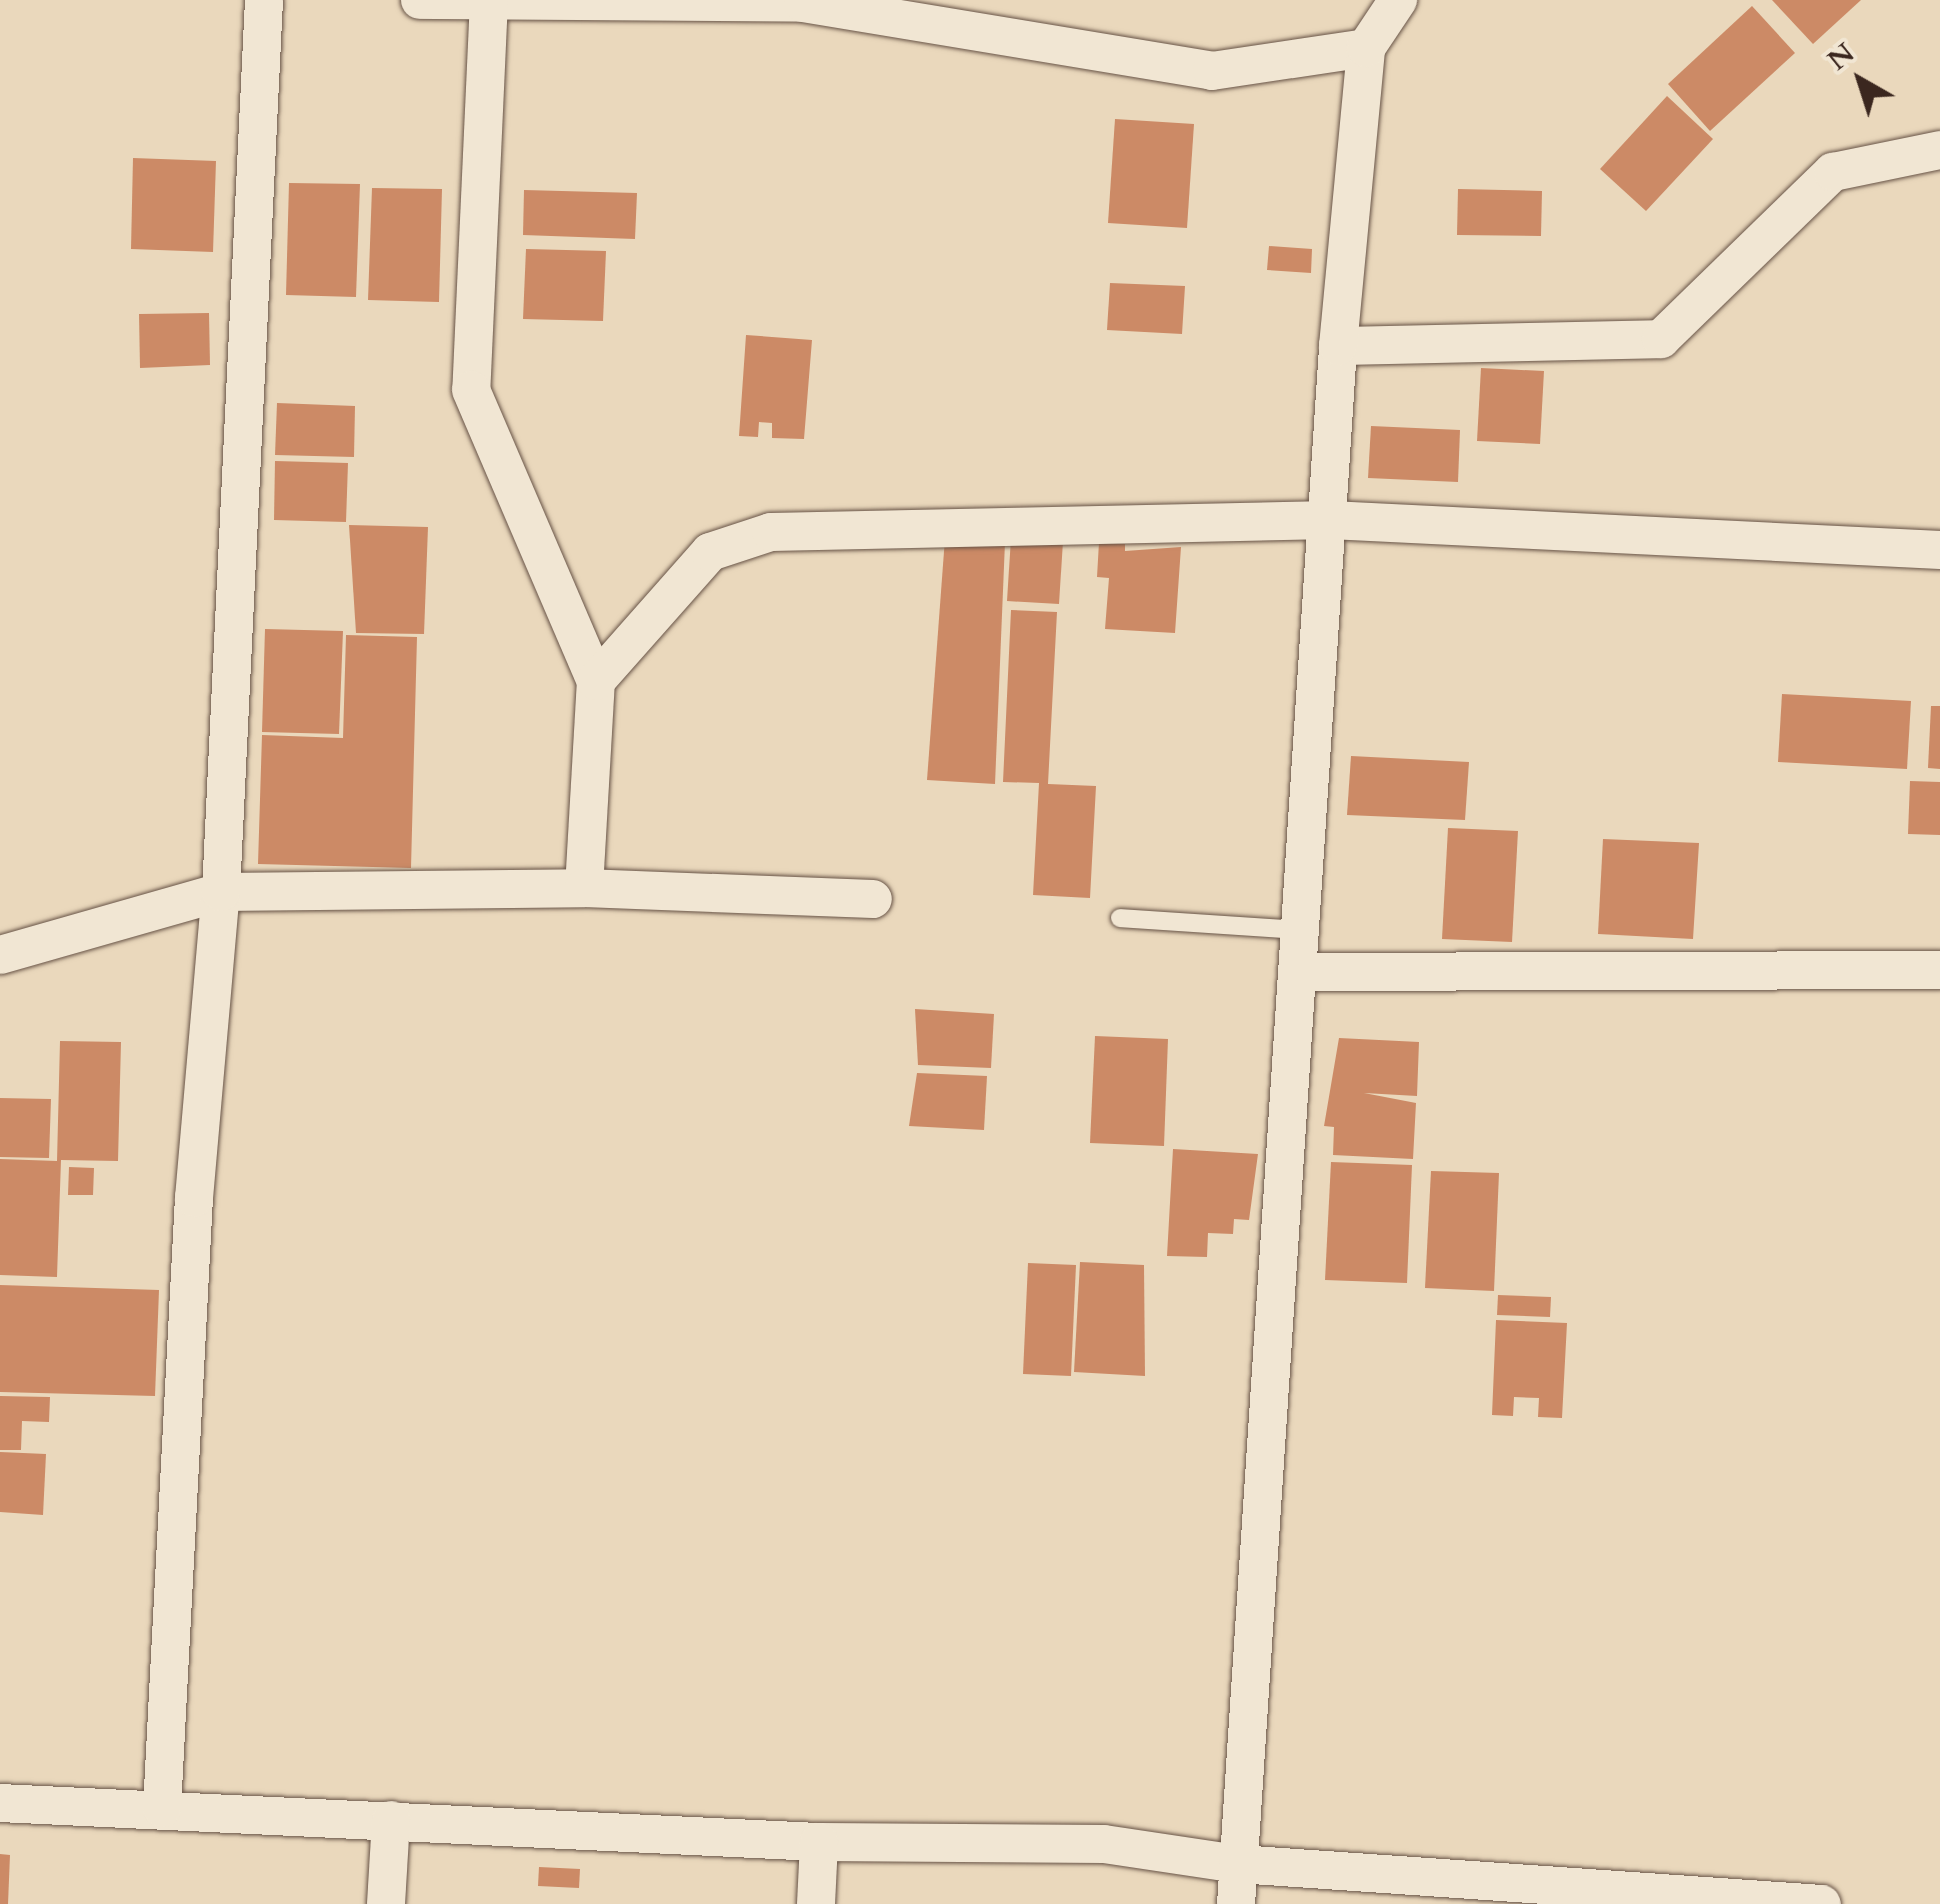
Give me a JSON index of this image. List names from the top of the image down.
{
  "north": "top left"
}
